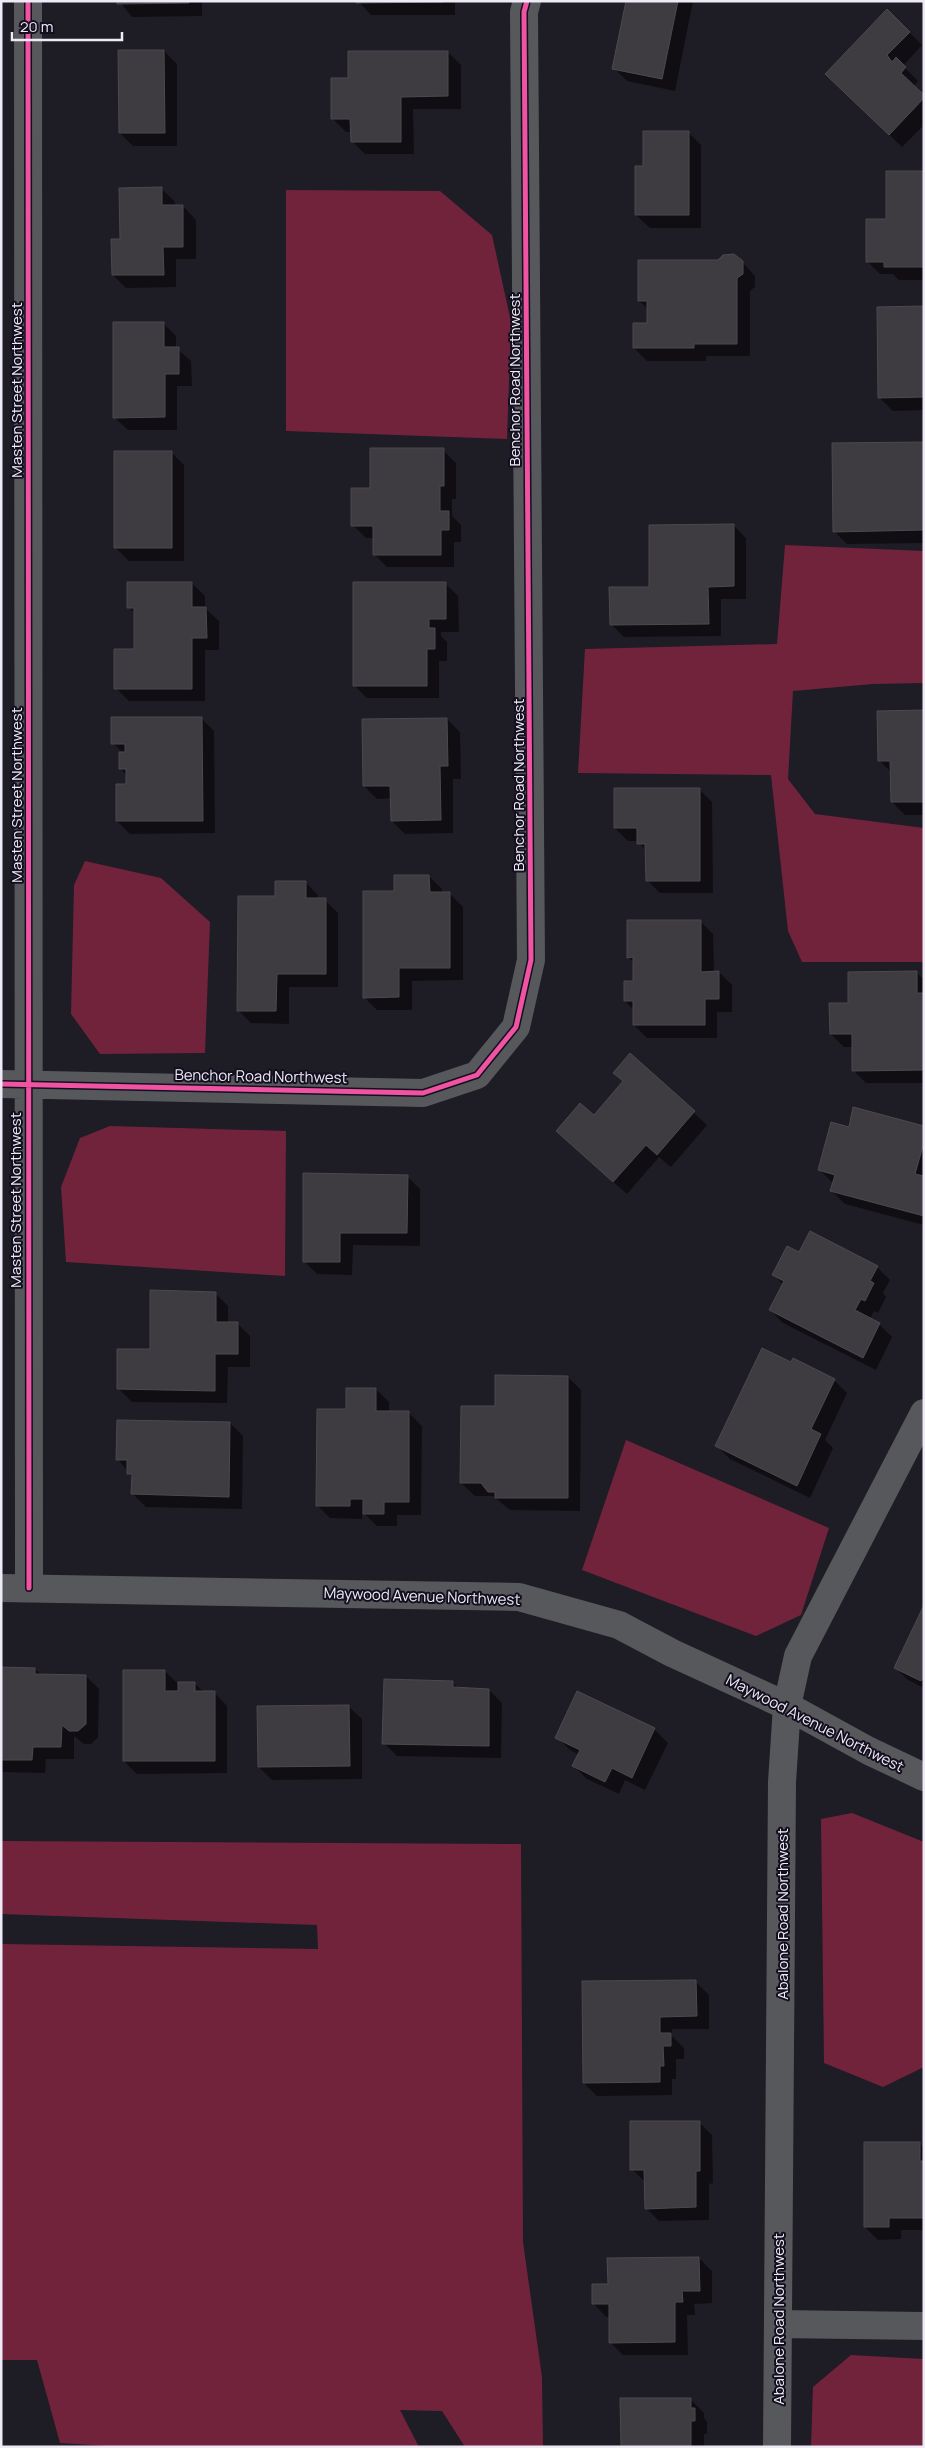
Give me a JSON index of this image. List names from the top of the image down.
{
  "streets": {
    "street": [
      "Benchor Road Northwest",
      "Masten Street Northwest",
      "Maywood Avenue Northwest",
      "Abalone Road Northwest"
    ]
  },
  "crossings": [
    ["Benchor Road Northwest", "Masten Street Northwest"],
    ["Masten Street Northwest", "Maywood Avenue Northwest"],
    ["Maywood Avenue Northwest", "Abalone Road Northwest"]
  ],
  "scale_bar": "20 m"
}
